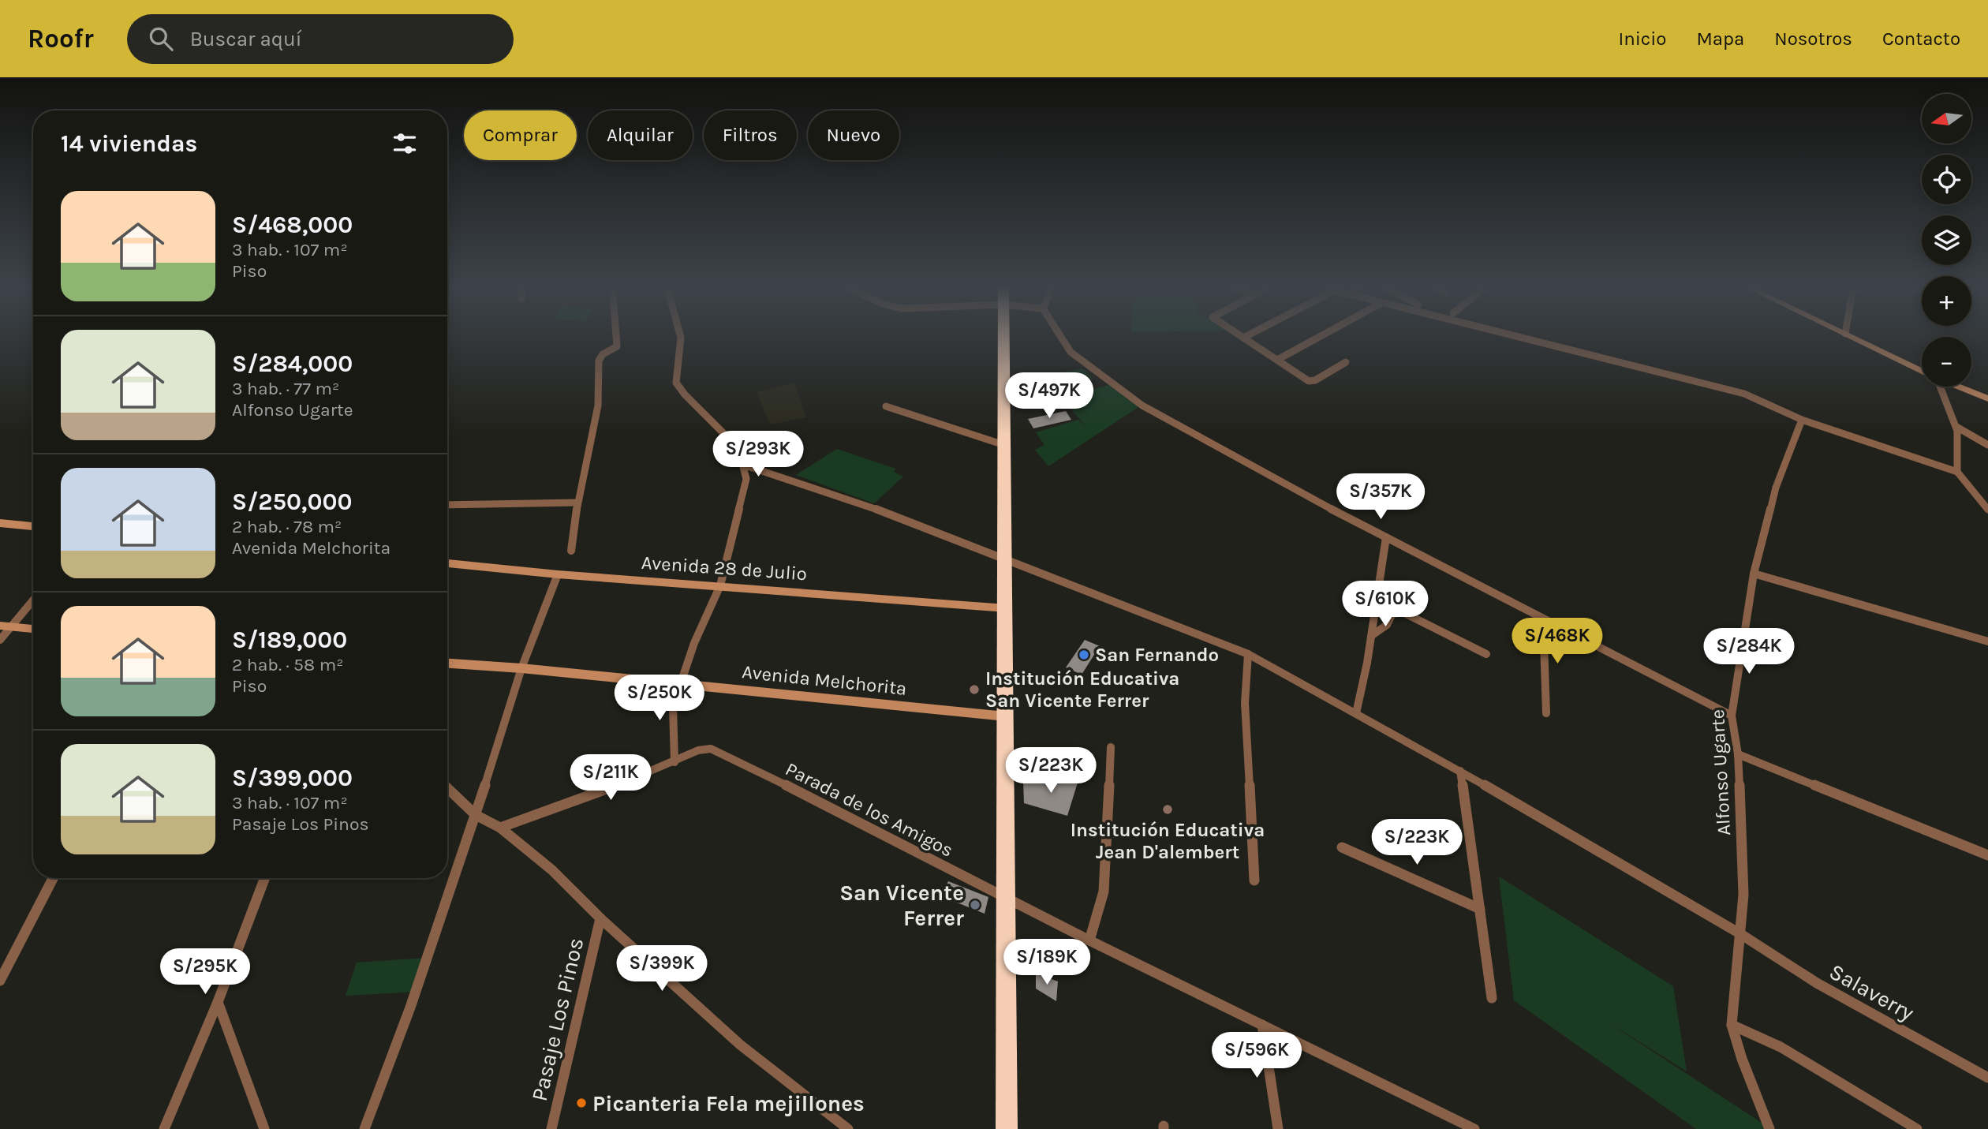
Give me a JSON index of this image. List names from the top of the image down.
{
  "streets": {
    "main road": ["Avenida 28 de Julio", "Avenida Melchorita"],
    "street": [
      "Alfonso Ugarte",
      "Parada de los Amigos",
      "Salaverry",
      "Pasaje Los Pinos"
    ]
  },
  "crossings": [
    ["Alfonso Ugarte", "Salaverry"]
  ],
  "places": [
    "San Fernando",
    "Institución Educativa San Vicente Ferrer",
    "Institución Educativa Jean D'alembert",
    "San Vicente Ferrer",
    "Picanteria Fela mejillones"
  ],
  "north": "left",
  "page": {
    "header": "Roofr",
    "search": "Buscar aquí",
    "nav": [
      "Inicio",
      "Mapa",
      "Nosotros",
      "Contacto"
    ],
    "map_buttons": ["+", "−"],
    "chip": [
      "Comprar",
      "Alquilar",
      "Filtros",
      "Nuevo"
    ],
    "heading": "14 viviendas",
    "list": [
      {
        "name": "S/468,000",
        "note": "3 hab. · 107 m² · Piso"
      },
      {
        "name": "S/284,000",
        "note": "3 hab. · 77 m² · Alfonso Ugarte"
      },
      {
        "name": "S/250,000",
        "note": "2 hab. · 78 m² · Avenida Melchorita"
      },
      {
        "name": "S/189,000",
        "note": "2 hab. · 58 m² · Piso"
      },
      {
        "name": "S/399,000",
        "note": "3 hab. · 107 m² · Pasaje Los Pinos"
      }
    ],
    "price": [
      "S/497K",
      "S/293K",
      "S/357K",
      "S/610K",
      "S/468K",
      "S/284K",
      "S/250K",
      "S/223K",
      "S/211K",
      "S/223K",
      "S/189K",
      "S/399K",
      "S/295K",
      "S/596K"
    ]
  }
}
